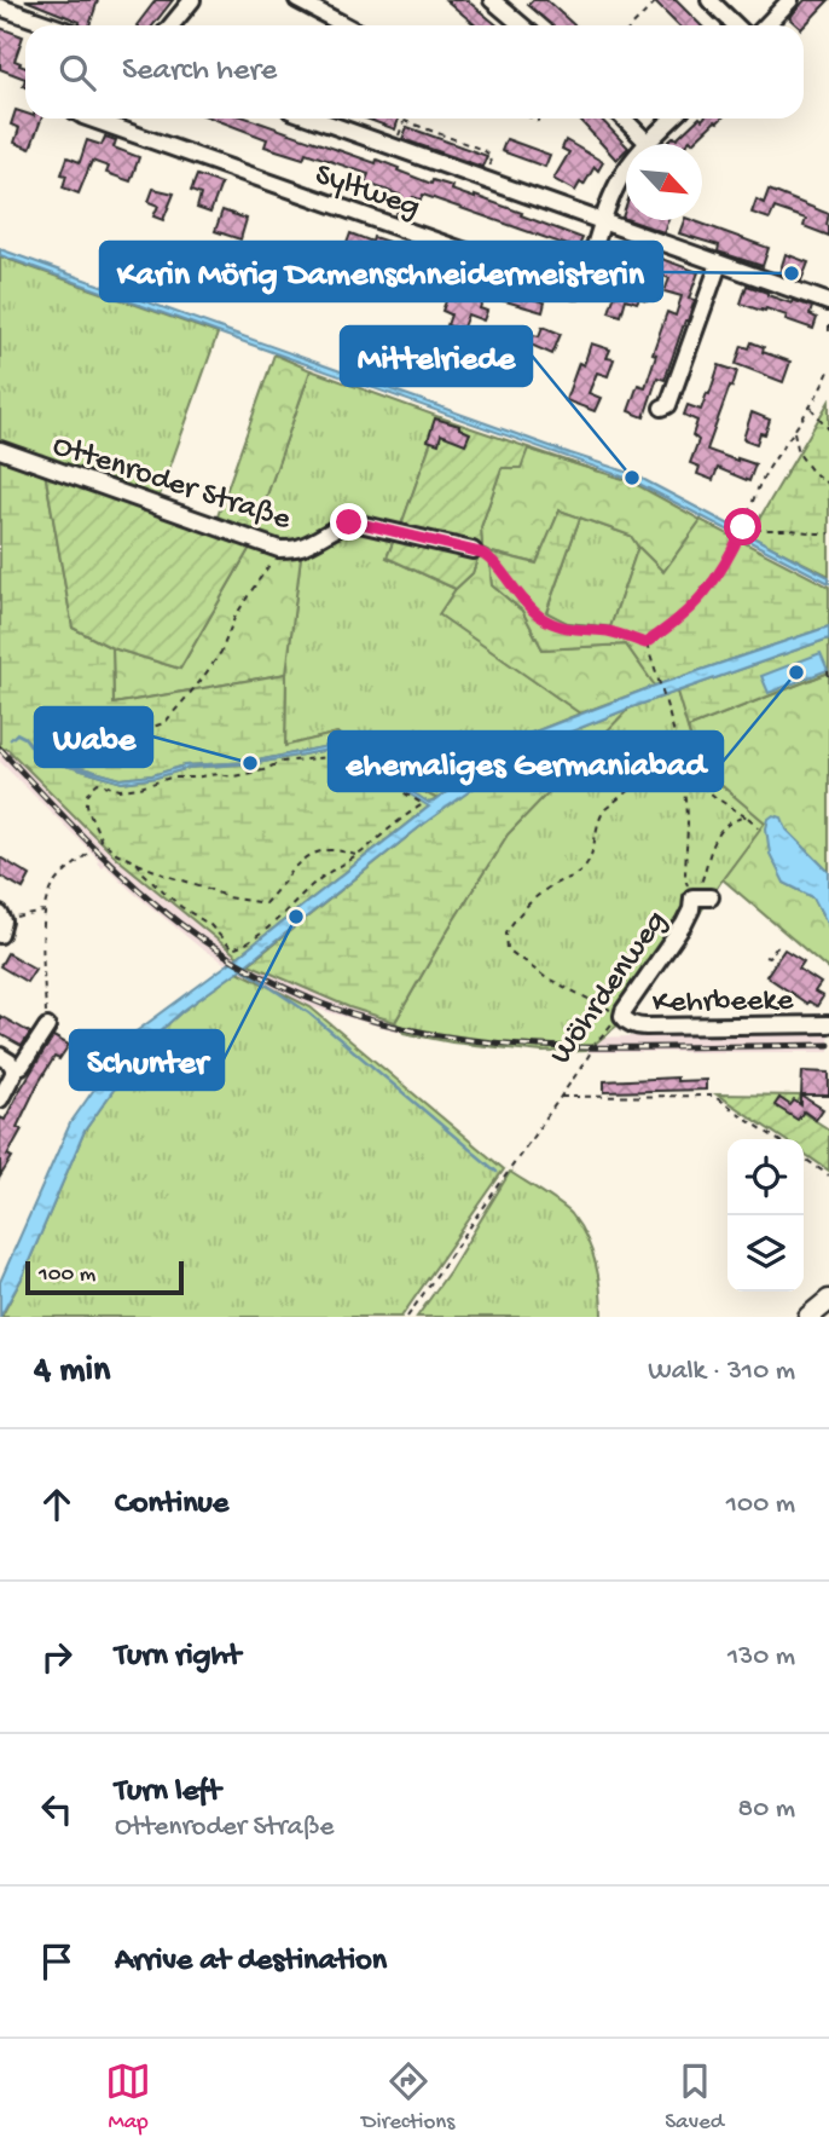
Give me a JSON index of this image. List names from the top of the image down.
{
  "streets": {
    "street": [
      "Syltweg",
      "Ottenroder Straße",
      "Wöhrdenweg",
      "Kehrbeeke"
    ]
  },
  "crossings": [
    ["Wöhrdenweg", "Kehrbeeke"]
  ],
  "places": [
    "Karin Mörig Damenschneidermeisterin",
    "Mittelriede",
    "ehemaliges Germaniabad",
    "Wabe",
    "Schunter"
  ],
  "scale_bar": "100 m",
  "north": "bottom right",
  "page": {
    "search": "Search here",
    "scale": "100 m",
    "heading": ["4 min", "Walk · 310 m"],
    "list": [
      ["Continue", "100 m"],
      ["Turn right", "130 m"],
      ["Turn left", "Ottenroder Straße", "80 m"],
      "Arrive at destination"
    ],
    "nav": ["Map", "Directions", "Saved"]
  }
}
